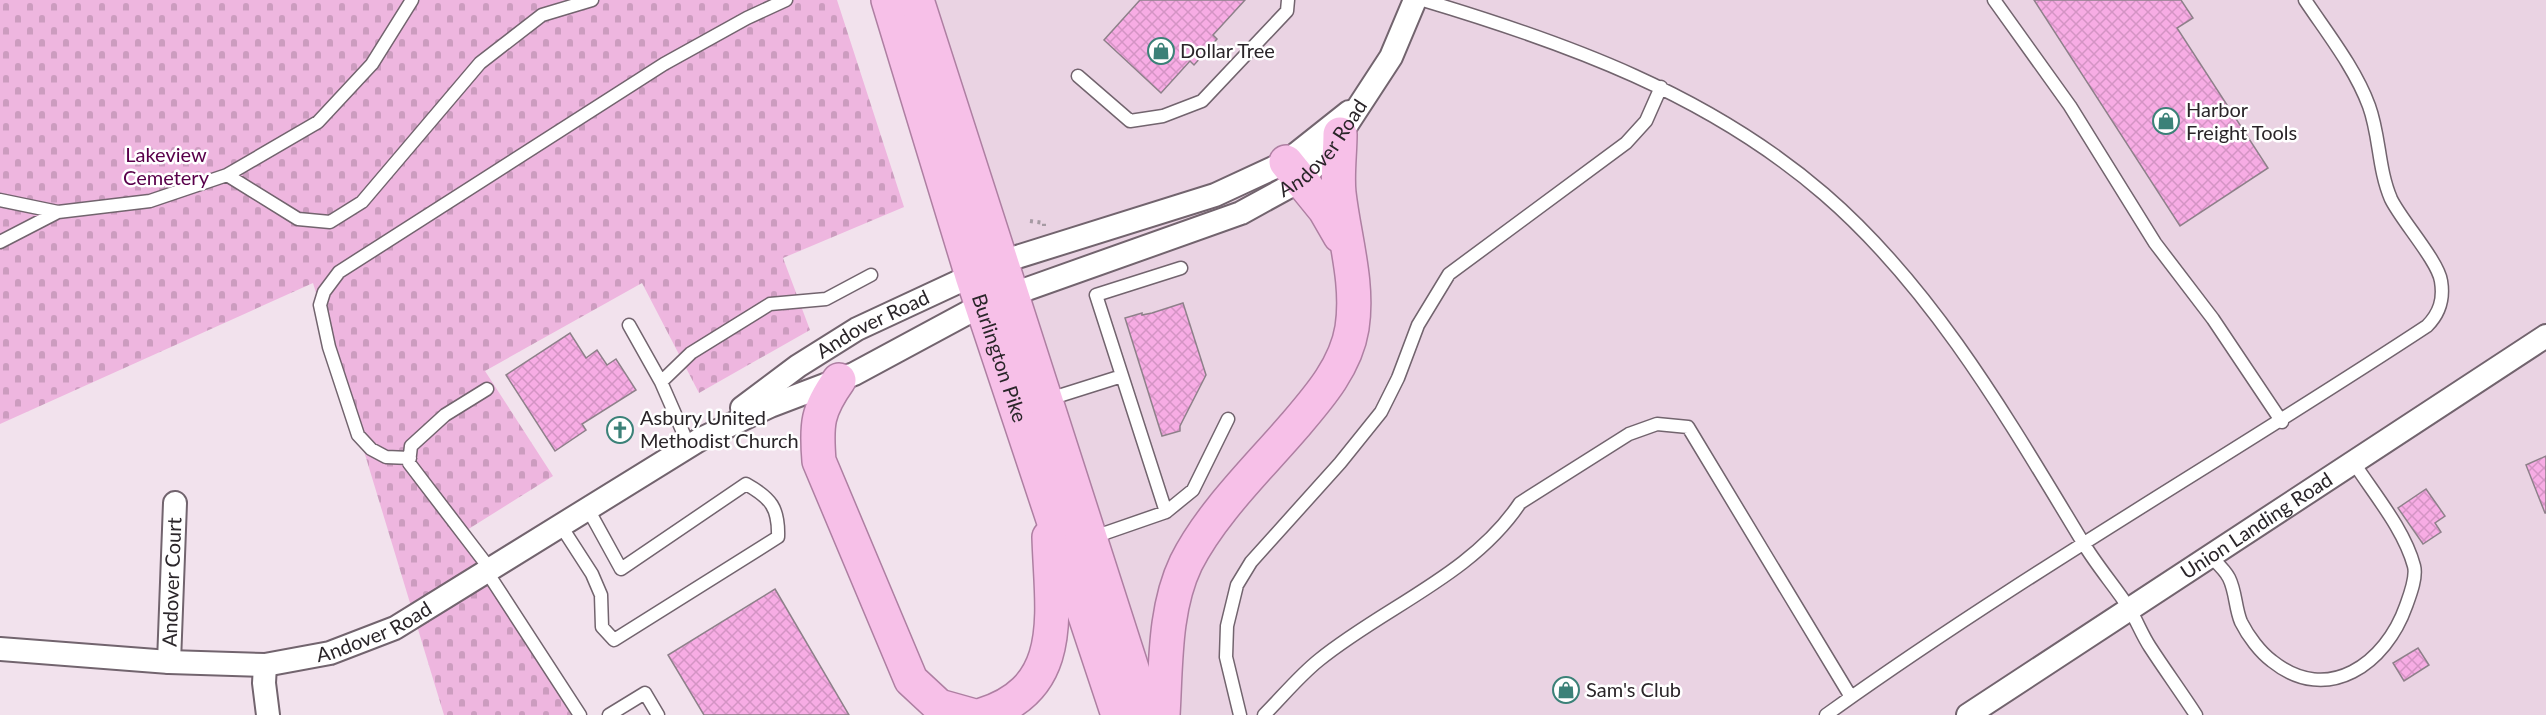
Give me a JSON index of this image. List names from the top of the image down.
{
  "streets": {
    "highway": ["Burlington Pike"],
    "street": ["Andover Road", "Union Landing Road", "Andover Court"]
  },
  "crossings": [
    ["Andover Road", "Burlington Pike"],
    ["Andover Road", "Andover Court"]
  ],
  "parks": ["Lakeview Cemetery"],
  "places": {
    "shop": ["Dollar Tree", "Harbor Freight Tools", "Sam's Club"],
    "church": ["Asbury United Methodist Church"]
  }
}
